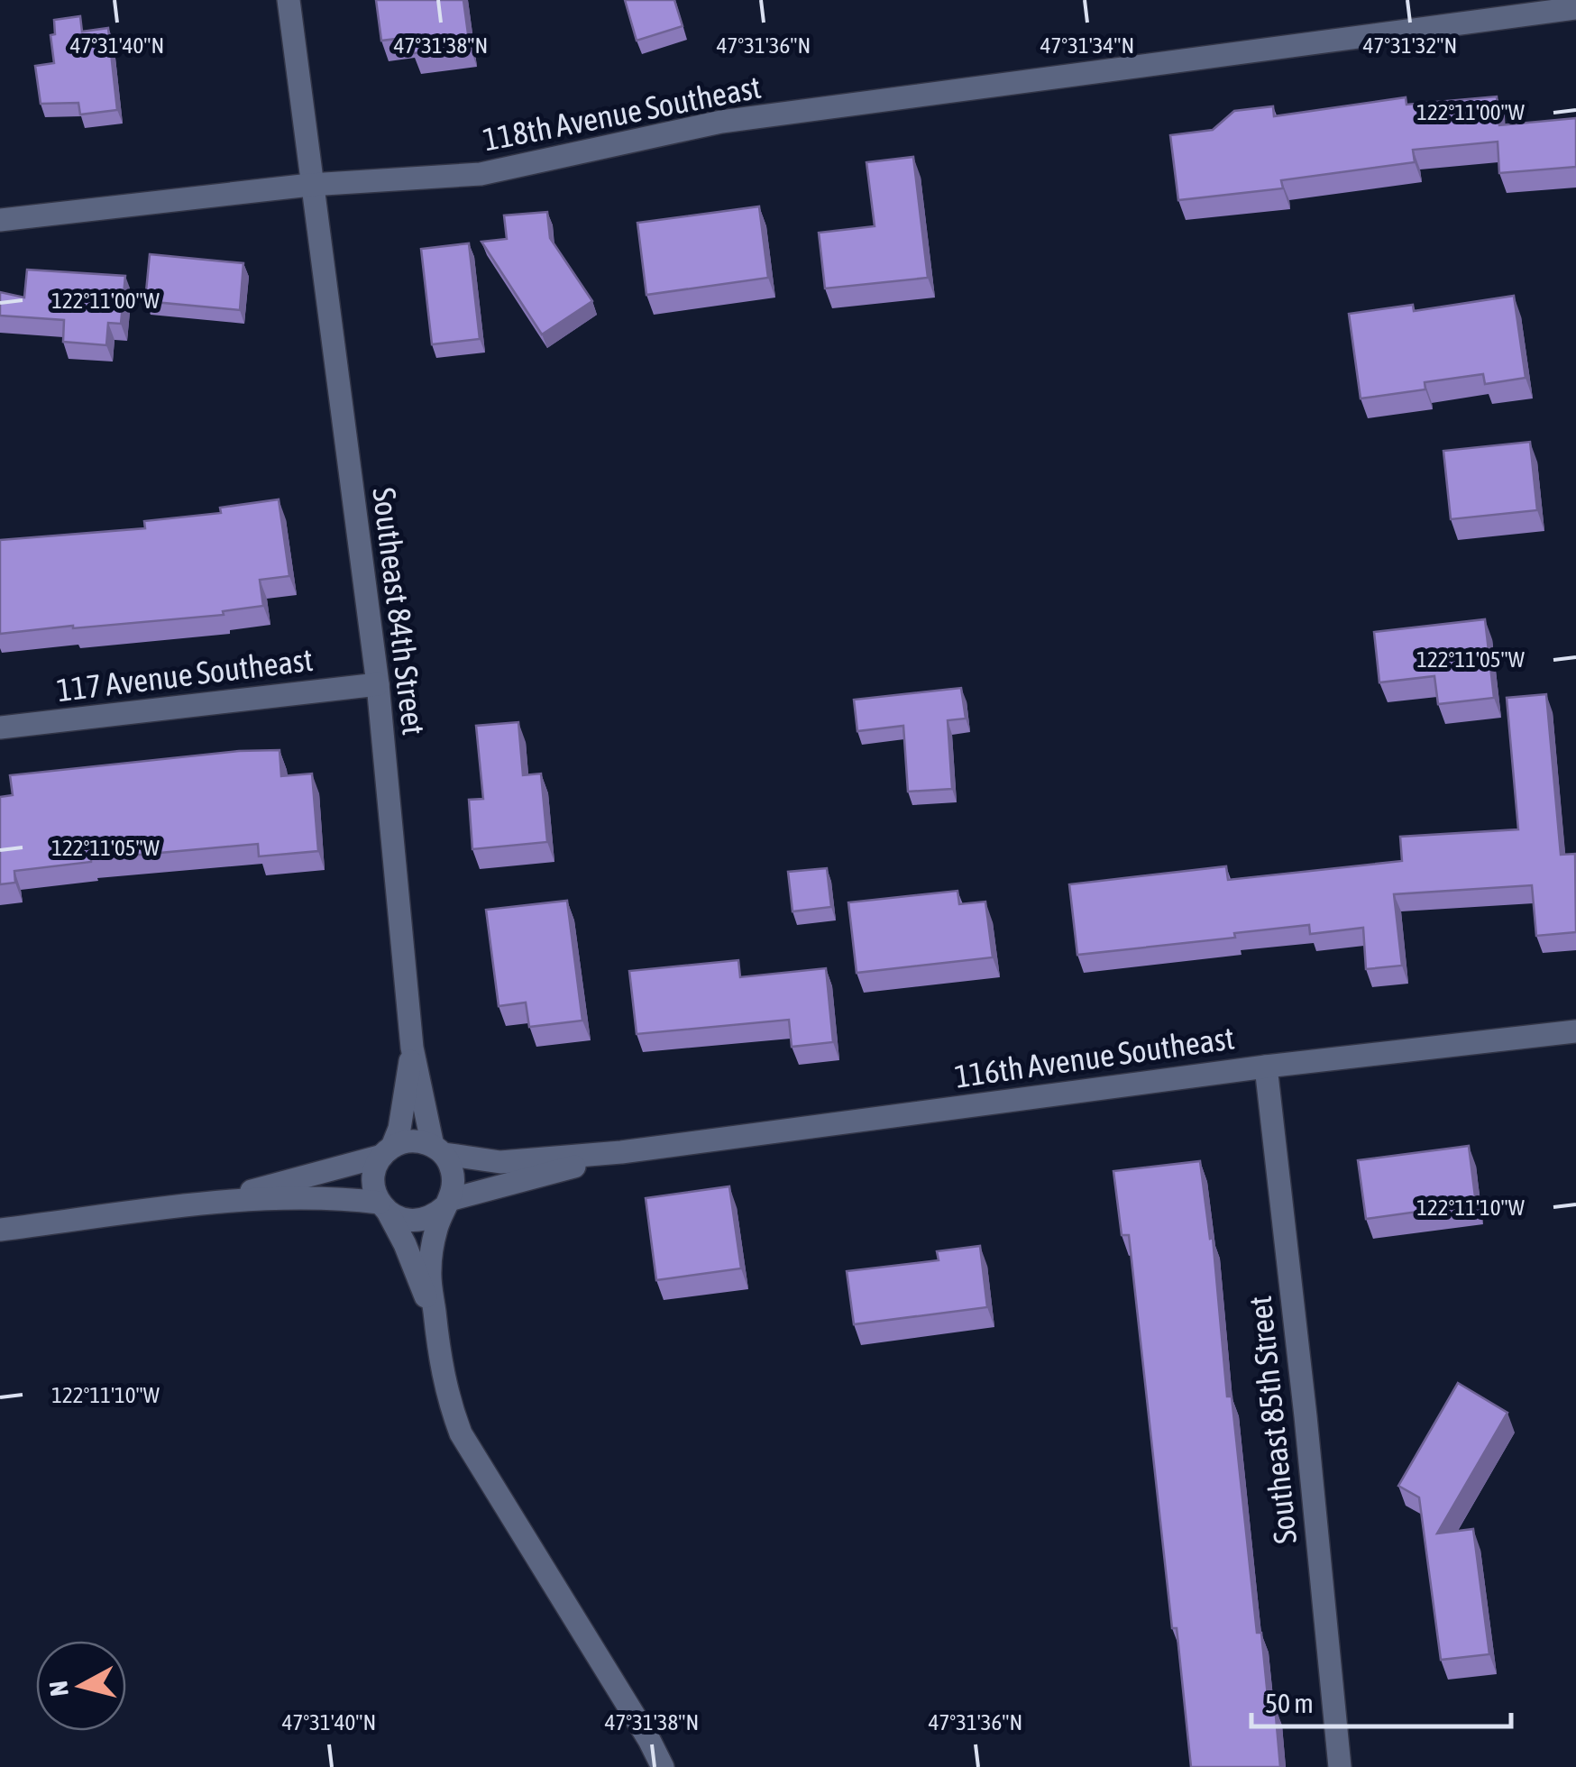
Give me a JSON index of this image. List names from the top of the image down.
{
  "streets": {
    "street": [
      "118th Avenue Southeast",
      "Southeast 84th Street",
      "117 Avenue Southeast",
      "116th Avenue Southeast",
      "Southeast 85th Street"
    ]
  },
  "crossings": [
    ["118th Avenue Southeast", "Southeast 84th Street"],
    ["Southeast 84th Street", "117 Avenue Southeast"],
    ["Southeast 84th Street", "116th Avenue Southeast"],
    ["116th Avenue Southeast", "Southeast 85th Street"]
  ],
  "scale_bar": "50 m",
  "north": "left",
  "coordinates": [
    "47°31'40\"N",
    "47°31'38\"N",
    "47°31'36\"N",
    "47°31'34\"N",
    "47°31'32\"N",
    "122°11'00\"W",
    "122°11'05\"W",
    "122°11'10\"W"
  ]
}
